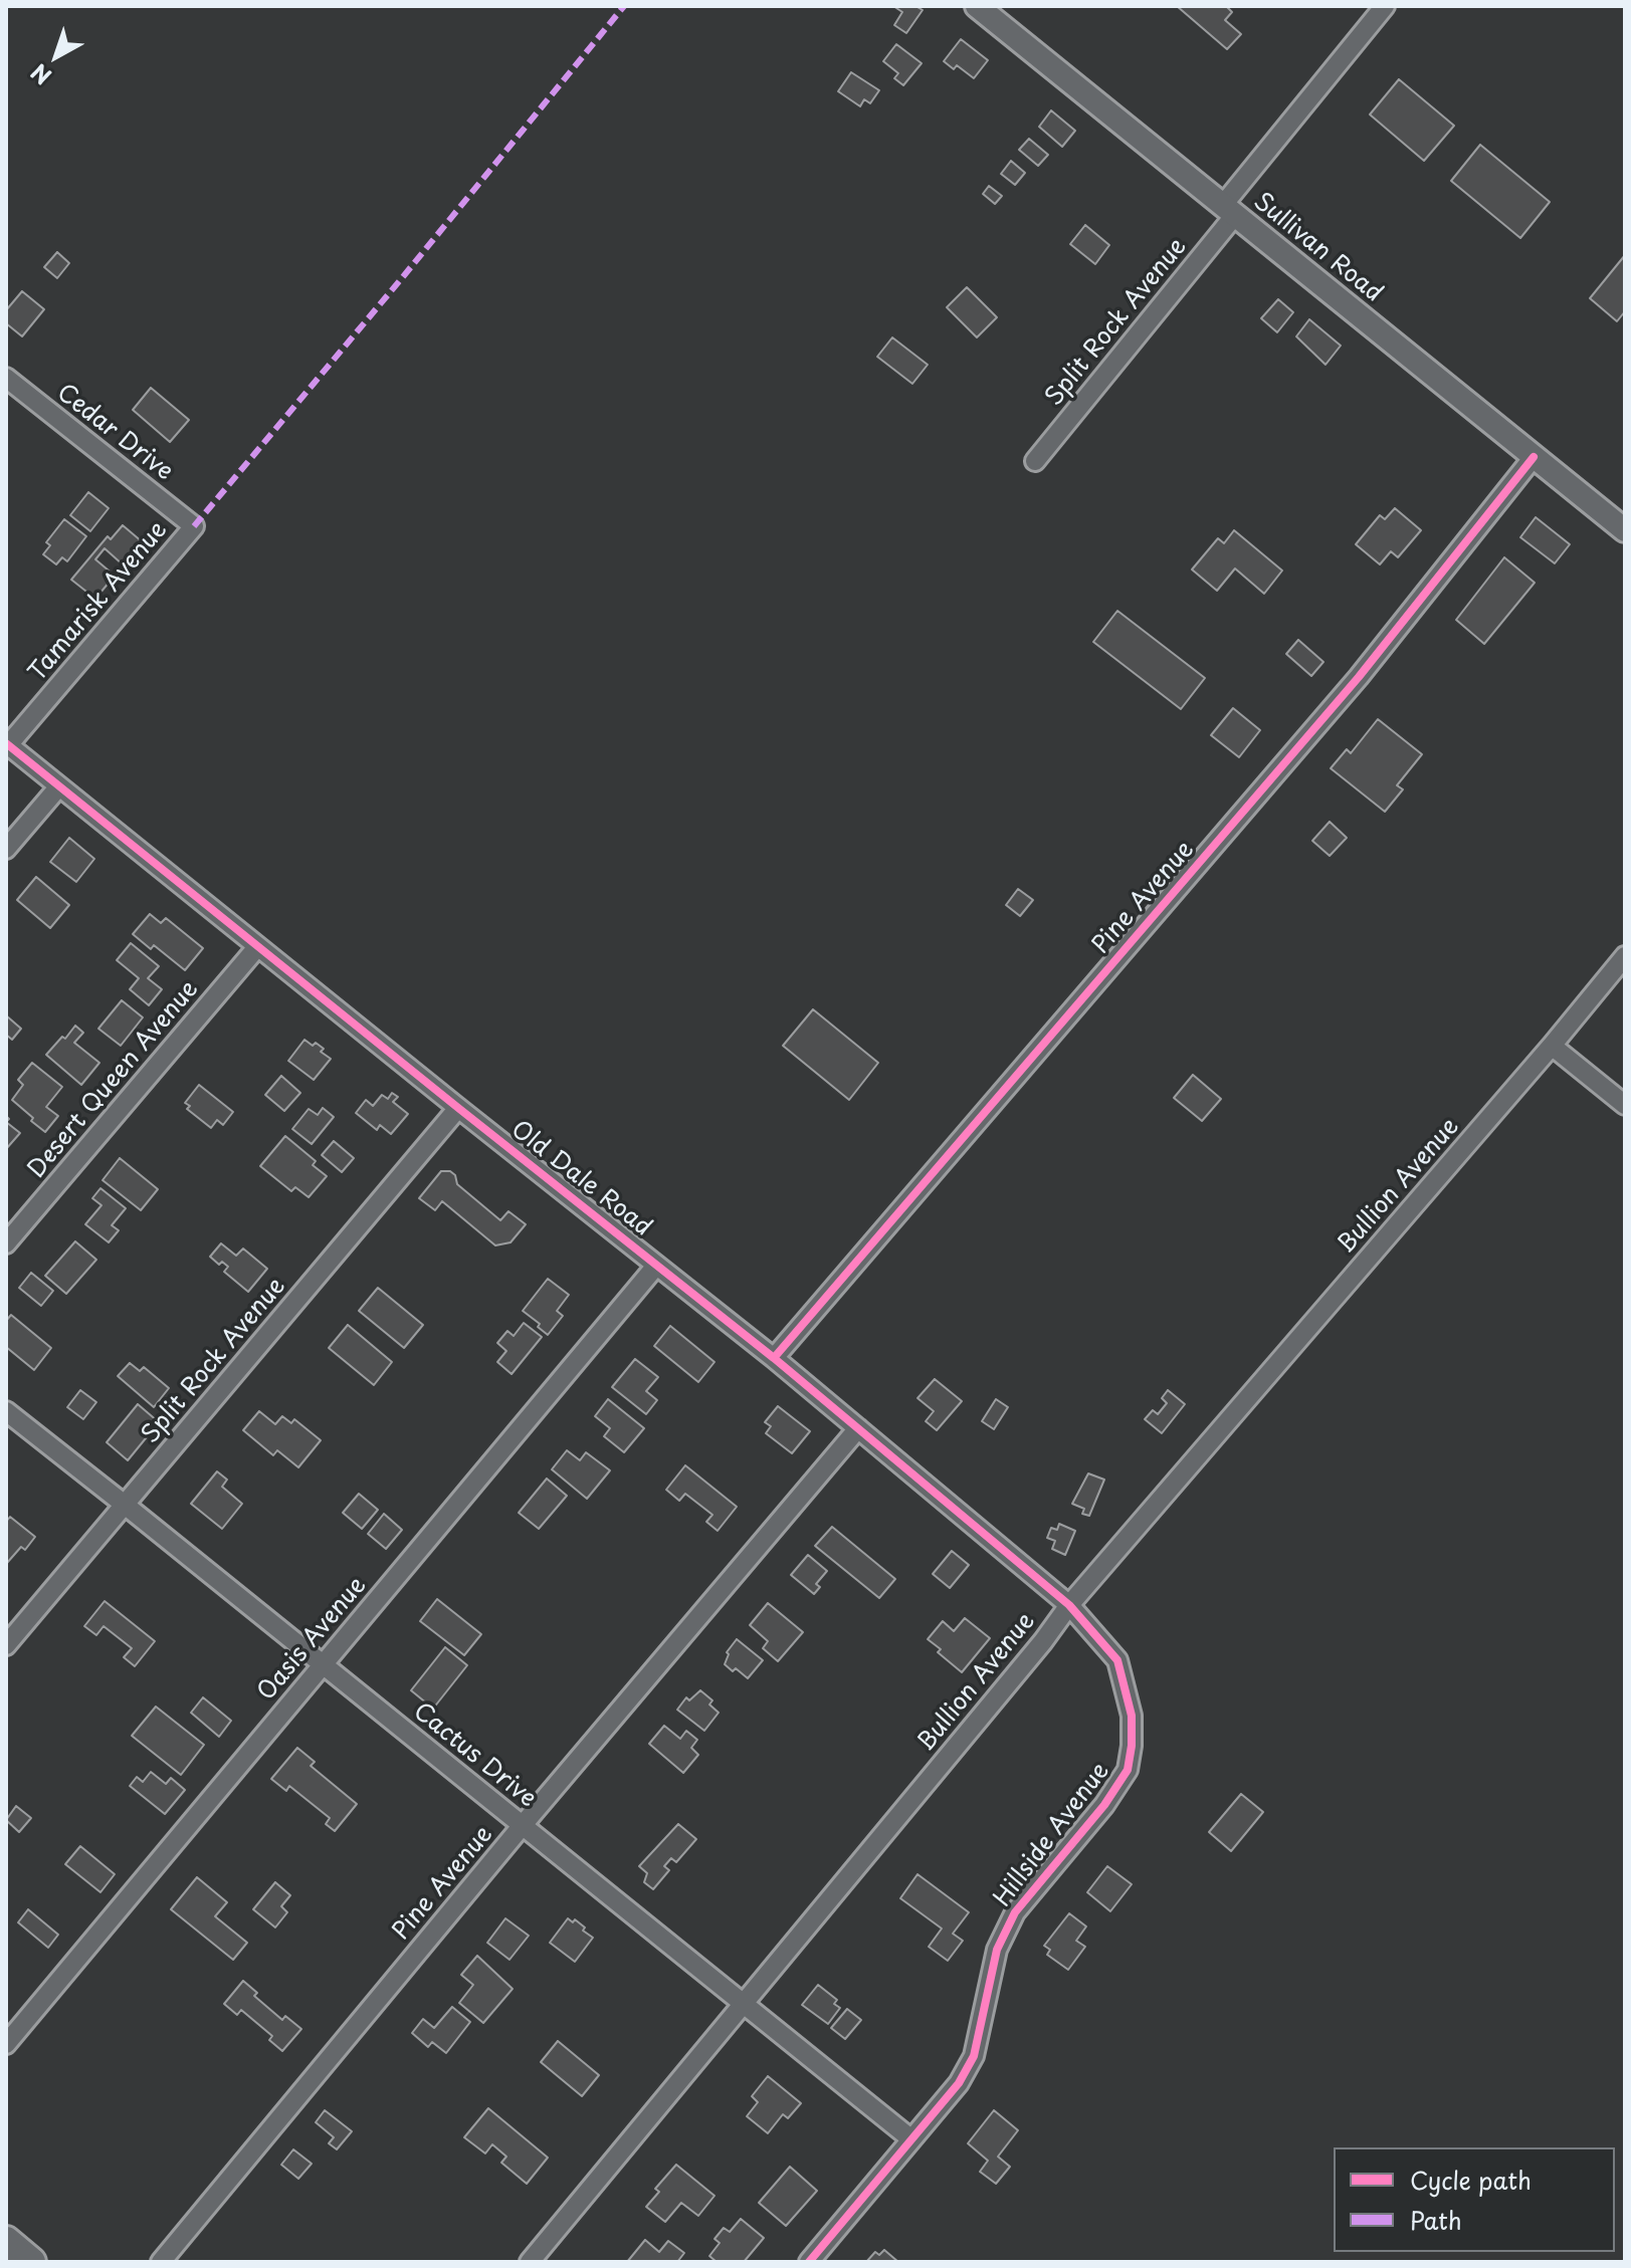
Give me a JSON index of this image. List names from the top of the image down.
{
  "streets": {
    "street": [
      "Sullivan Road",
      "Split Rock Avenue",
      "Cedar Drive",
      "Tamarisk Avenue",
      "Pine Avenue",
      "Desert Queen Avenue",
      "Old Dale Road",
      "Bullion Avenue",
      "Oasis Avenue",
      "Cactus Drive",
      "Hillside Avenue"
    ]
  },
  "crossings": [
    ["Sullivan Road", "Split Rock Avenue"],
    ["Sullivan Road", "Pine Avenue"],
    ["Split Rock Avenue", "Old Dale Road"],
    ["Split Rock Avenue", "Cactus Drive"],
    ["Cedar Drive", "Tamarisk Avenue"],
    ["Tamarisk Avenue", "Old Dale Road"],
    ["Pine Avenue", "Old Dale Road"],
    ["Pine Avenue", "Cactus Drive"],
    ["Desert Queen Avenue", "Old Dale Road"],
    ["Old Dale Road", "Bullion Avenue"],
    ["Old Dale Road", "Oasis Avenue"],
    ["Old Dale Road", "Hillside Avenue"],
    ["Bullion Avenue", "Cactus Drive"],
    ["Oasis Avenue", "Cactus Drive"],
    ["Cactus Drive", "Hillside Avenue"]
  ],
  "legend": ["Cycle path", "Path"],
  "north": "bottom left"
}
